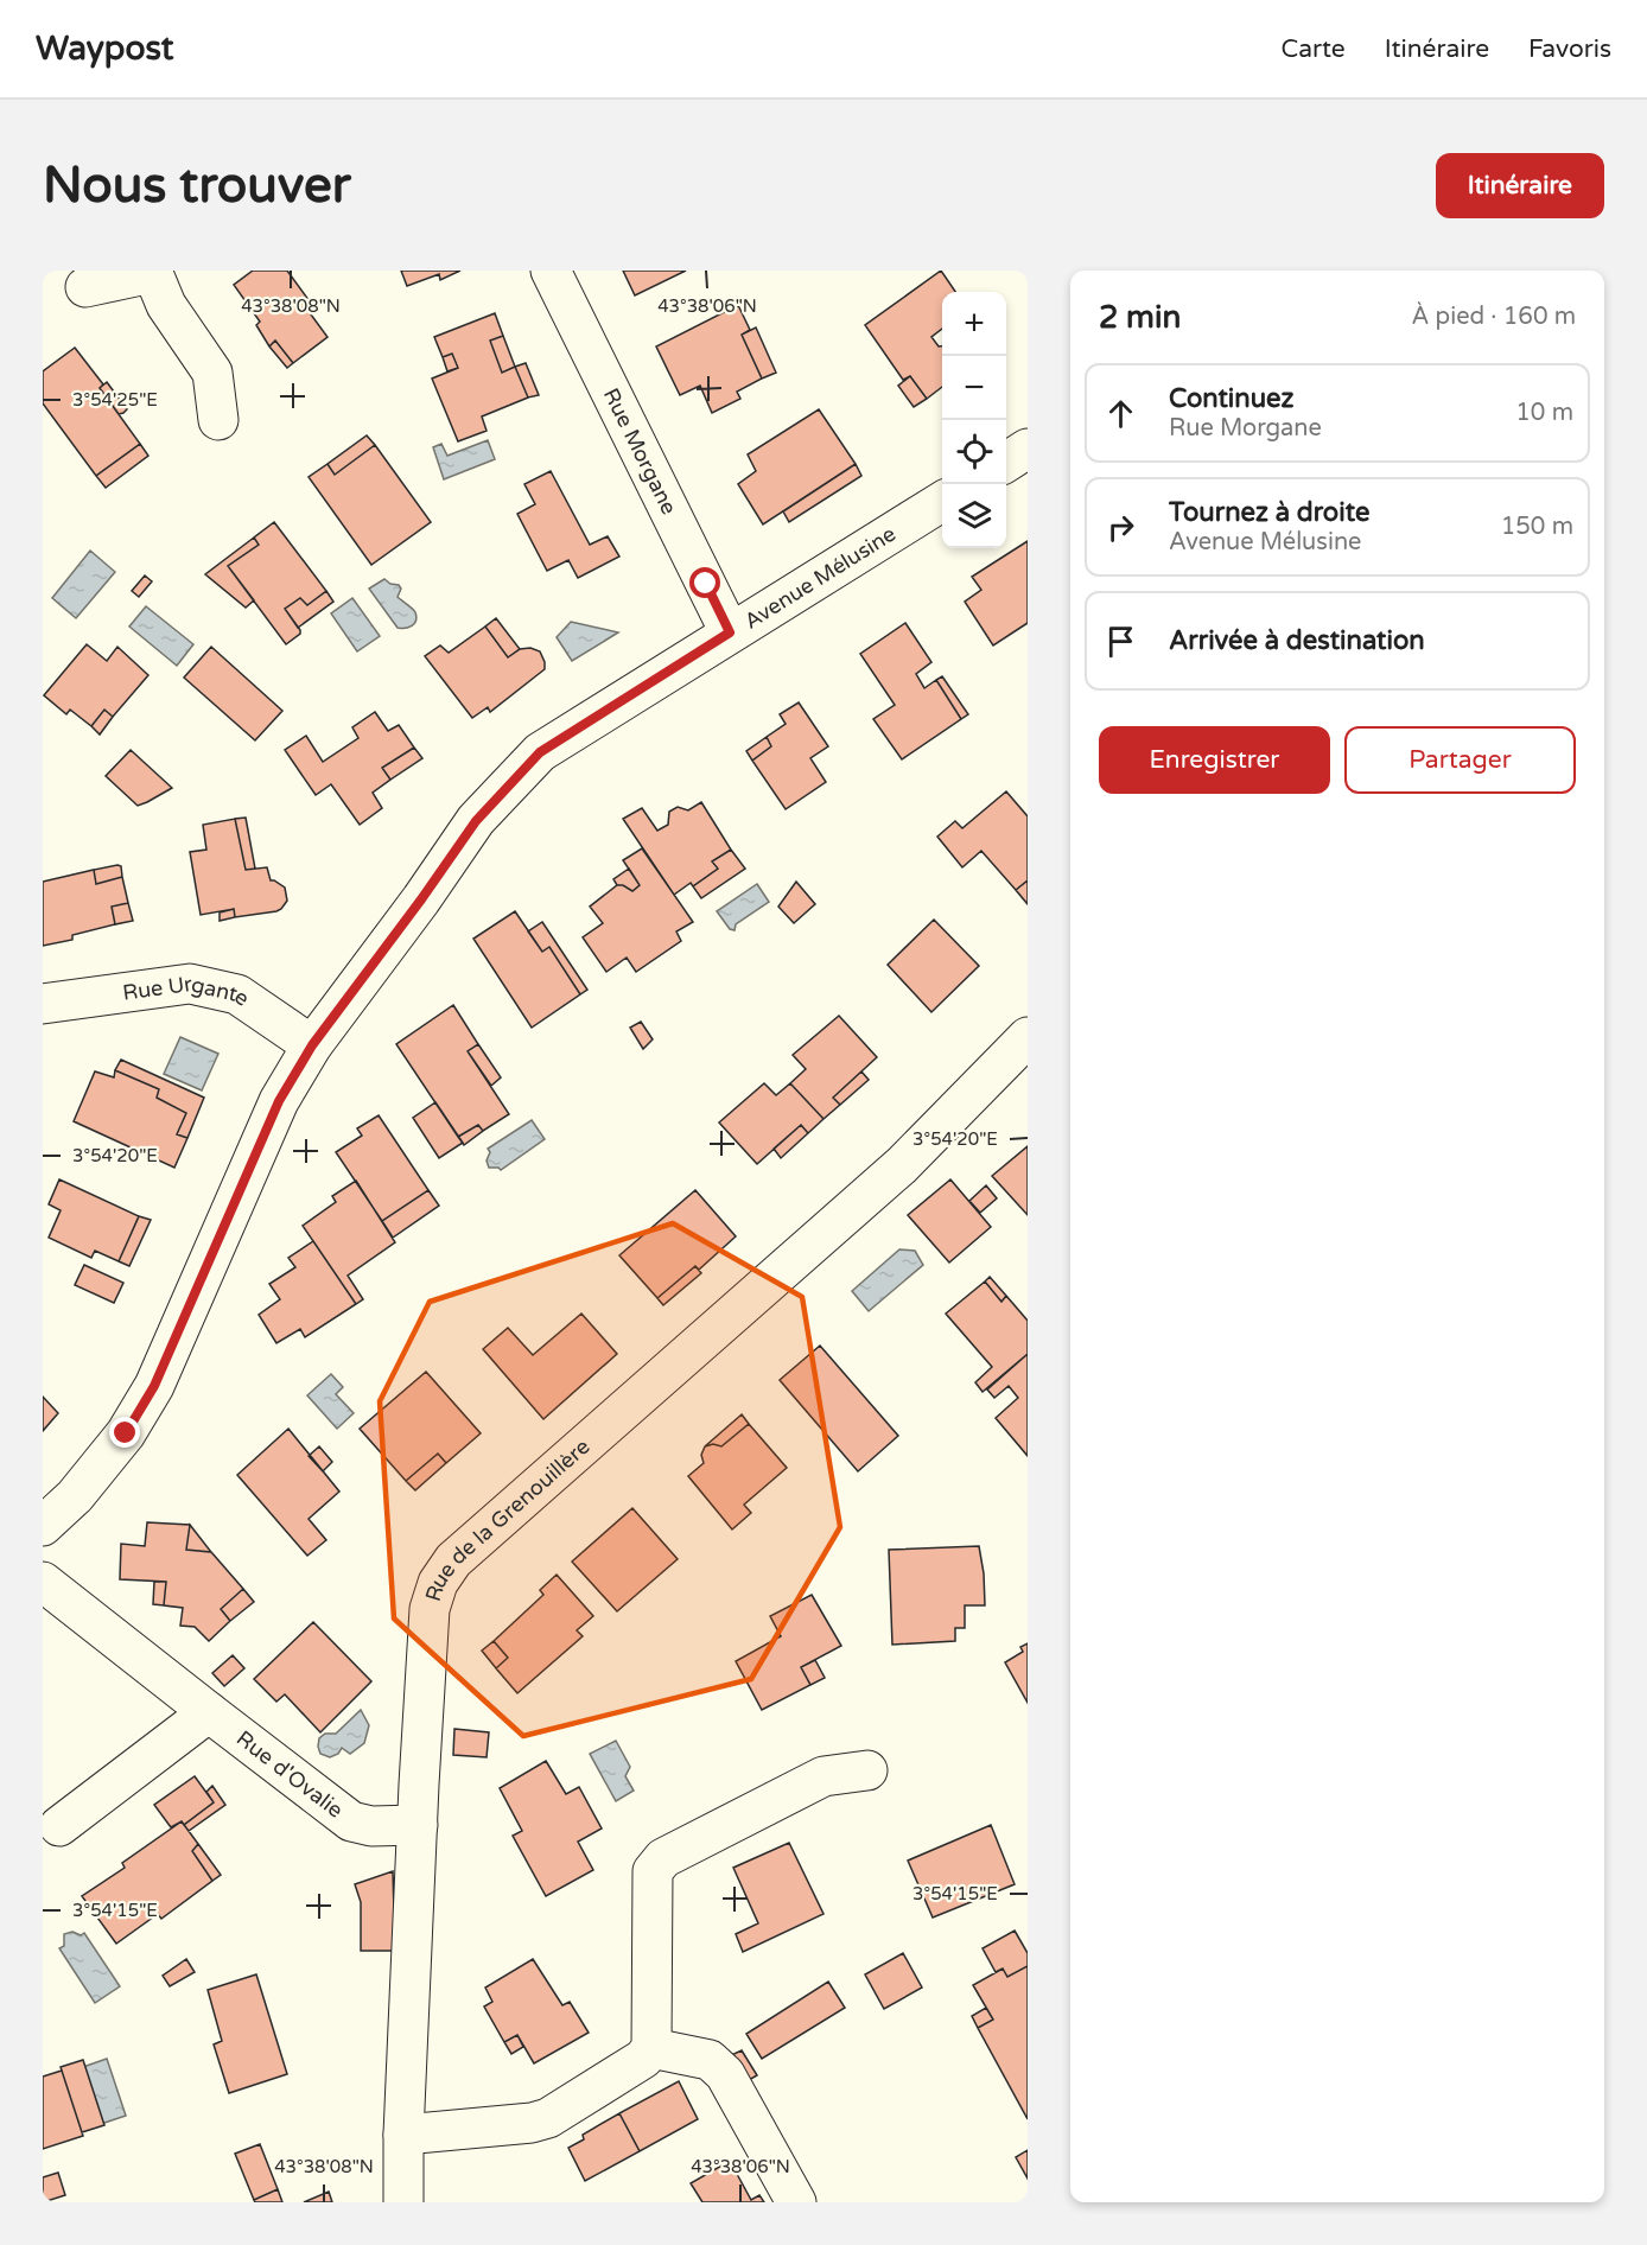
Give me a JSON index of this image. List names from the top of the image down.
{
  "streets": {
    "street": [
      "Rue Morgane",
      "Avenue Mélusine",
      "Rue Urgante",
      "Rue de la Grenouillère",
      "Rue d'Ovalie"
    ]
  },
  "crossings": [
    ["Rue Morgane", "Avenue Mélusine"],
    ["Avenue Mélusine", "Rue Urgante"],
    ["Rue de la Grenouillère", "Rue d'Ovalie"]
  ],
  "page": {
    "header": "Waypost",
    "nav": ["Carte", "Itinéraire", "Favoris"],
    "buttons": [
      "Itinéraire",
      ["Enregistrer", "Partager"]
    ],
    "title": "Nous trouver",
    "heading": ["2 min", "À pied · 160 m"],
    "map_buttons": ["+", "−"],
    "list": [
      ["Continuez", "Rue Morgane", "10 m"],
      ["Tournez à droite", "Avenue Mélusine", "150 m"],
      "Arrivée à destination"
    ]
  },
  "coordinates": [
    "43°38'08\"N",
    "43°38'06\"N",
    "3°54'25\"E",
    "3°54'20\"E",
    "3°54'15\"E"
  ]
}
